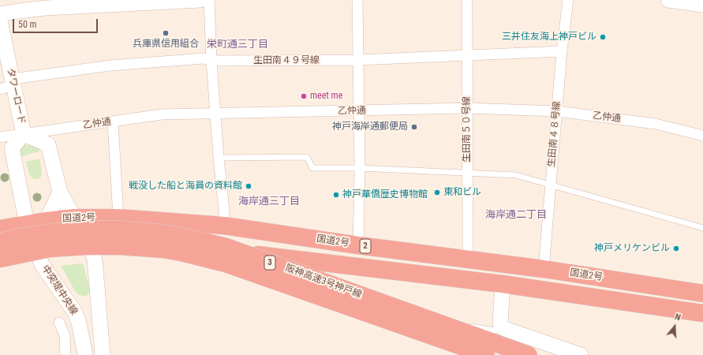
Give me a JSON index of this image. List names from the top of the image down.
{
  "streets": {
    "highway": [
      "国道2号",
      "2",
      "3",
      "阪神高速3号神戸線"
    ],
    "street": [
      "生田南４９号線",
      "タワーロード",
      "乙仲通",
      "生田南５０号線",
      "生田南４８号線",
      "中突堤中央線"
    ]
  },
  "crossings": [
    ["生田南４９号線", "タワーロード"],
    ["生田南４９号線", "生田南５０号線"],
    ["生田南４９号線", "生田南４８号線"],
    ["タワーロード", "乙仲通"],
    ["タワーロード", "国道2号"],
    ["タワーロード", "中突堤中央線"],
    ["乙仲通", "生田南５０号線"],
    ["乙仲通", "生田南４８号線"],
    ["生田南５０号線", "国道2号"],
    ["生田南４８号線", "国道2号"],
    ["国道2号", "中突堤中央線"],
    ["2", "中突堤中央線"]
  ],
  "districts": ["栄町通三丁目", "海岸通三丁目", "海岸通二丁目"],
  "places": [
    "兵庫県信用組合",
    "三井住友海上神戸ビル",
    "meet me",
    "神戸海岸通郵便局",
    "戦没した船と海員の資料館",
    "東和ビル",
    "神戸華僑歴史博物館",
    "神戸メリケンビル"
  ],
  "scale_bar": "50 m",
  "north": "top"
}
